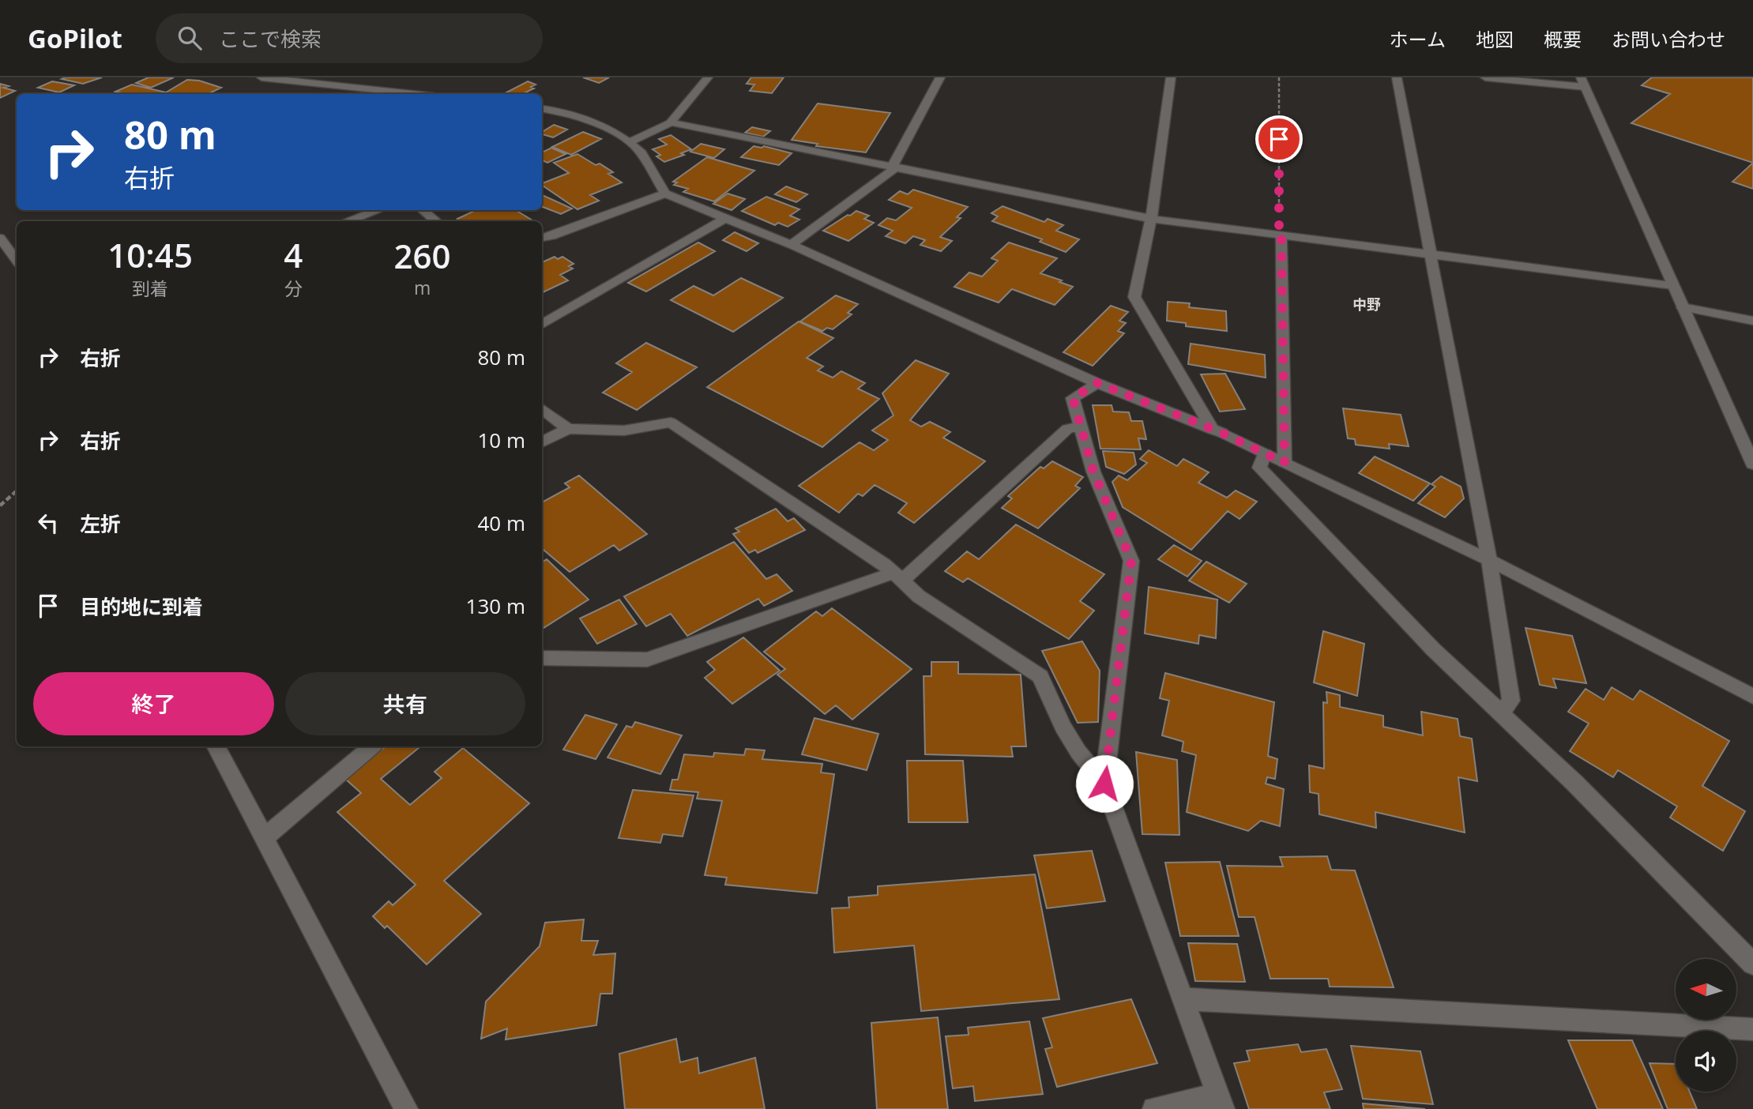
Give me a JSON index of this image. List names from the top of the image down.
{
  "districts": ["中野"],
  "north": "left",
  "page": {
    "header": "GoPilot",
    "search": "ここで検索",
    "nav": [
      "ホーム",
      "地図",
      "概要",
      "お問い合わせ"
    ],
    "turn": ["80 m", "右折"],
    "eta": [
      "10:45",
      "到着",
      "4",
      "分",
      "260",
      "m"
    ],
    "list": [
      {
        "name": "右折",
        "value": "80 m"
      },
      {
        "name": "右折",
        "value": "10 m"
      },
      {
        "name": "左折",
        "value": "40 m"
      },
      {
        "name": "目的地に到着",
        "value": "130 m"
      }
    ],
    "buttons": ["終了", "共有"]
  }
}
